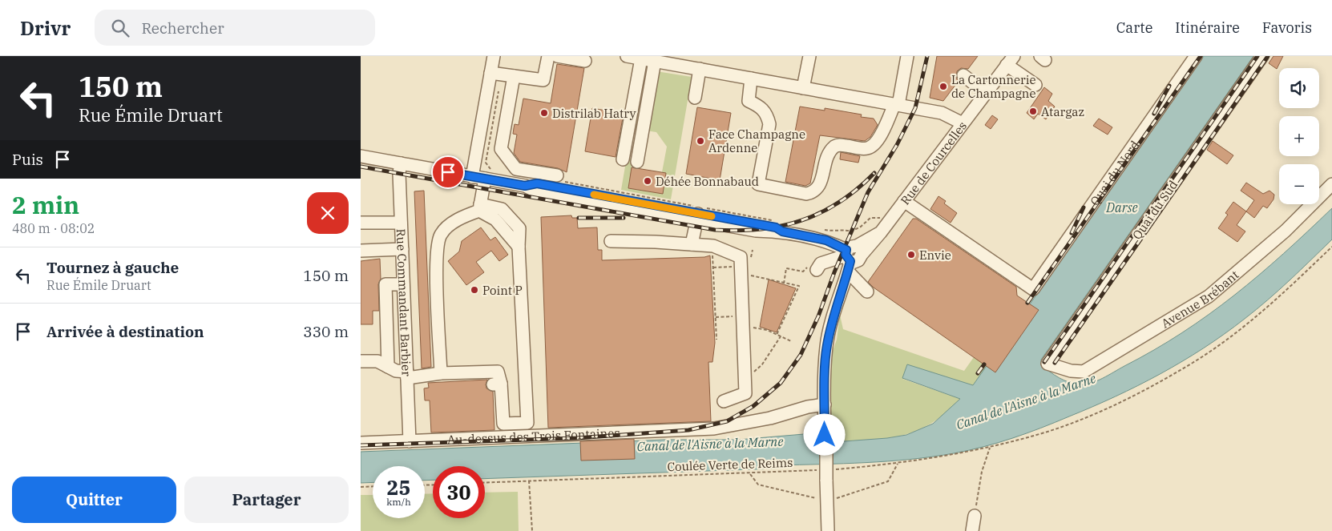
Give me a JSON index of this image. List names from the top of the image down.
{
  "streets": {
    "street": [
      "Rue de Courcelles",
      "Quai du Nord",
      "Quai du Sud",
      "Avenue Brébant",
      "Rue Commandant Barbier",
      "Au-dessus des Trois Fontaines"
    ],
    "path": ["Coulée Verte de Reims"]
  },
  "crossings": [
    ["Rue de Courcelles", "Quai du Nord"],
    ["Rue de Courcelles", "Au-dessus des Trois Fontaines"],
    ["Rue de Courcelles", "Coulée Verte de Reims"],
    ["Quai du Sud", "Avenue Brébant"],
    ["Rue Commandant Barbier", "Au-dessus des Trois Fontaines"]
  ],
  "water": ["Darse", "Canal de l'Aisne à la Marne"],
  "places": [
    "La Cartonnerie de Champagne",
    "Atargaz",
    "Distrilab Hatry",
    "Face Champagne Ardenne",
    "Déhée Bonnabaud",
    "Envie",
    "Point P"
  ],
  "page": {
    "header": "Drivr",
    "search": "Rechercher",
    "nav": ["Carte", "Itinéraire", "Favoris"],
    "turn": ["150 m", "Rue Émile Druart"],
    "map_buttons": ["+", "−"],
    "then": "Puis",
    "heading": ["2 min", "480 m · 08:02"],
    "list": [
      {
        "name": "Tournez à gauche",
        "note": "Rue Émile Druart",
        "value": "150 m"
      },
      {
        "name": "Arrivée à destination",
        "value": "330 m"
      }
    ],
    "speed": "25 km/h",
    "limit": "30",
    "buttons": ["Quitter", "Partager"]
  }
}
